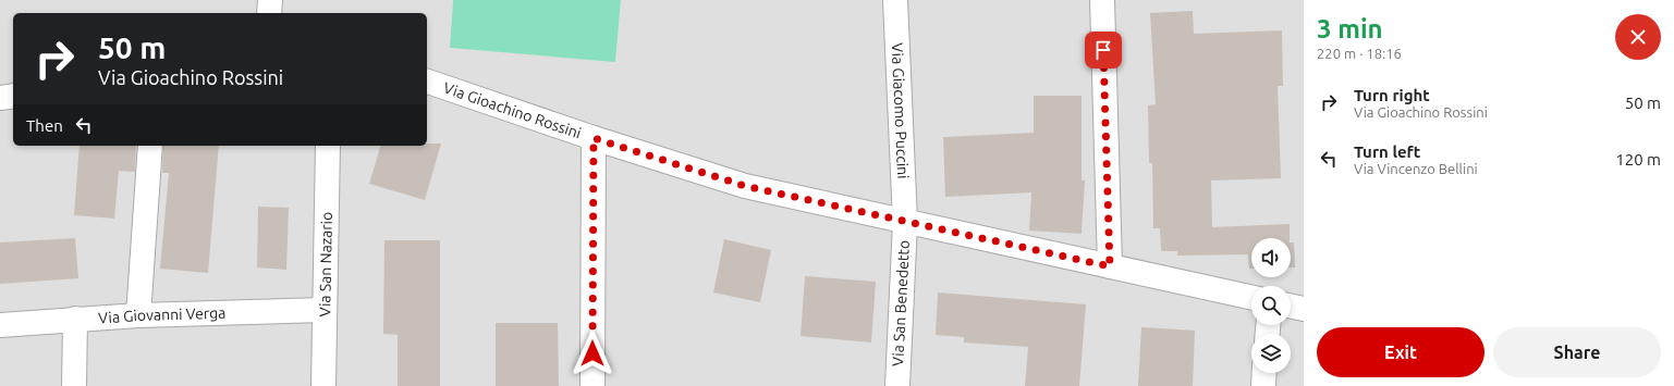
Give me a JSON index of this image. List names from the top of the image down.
{
  "streets": {
    "street": [
      "Via Gioachino Rossini",
      "Via Giacomo Puccini",
      "Via San Nazario",
      "Via San Benedetto",
      "Via Giovanni Verga"
    ]
  },
  "crossings": [
    ["Via Gioachino Rossini", "Via Giacomo Puccini"],
    ["Via Gioachino Rossini", "Via San Benedetto"],
    ["Via Giacomo Puccini", "Via San Benedetto"],
    ["Via San Nazario", "Via Giovanni Verga"]
  ],
  "page": {
    "heading": ["3 min", "220 m · 18:16"],
    "turn": ["50 m", "Via Gioachino Rossini"],
    "list": [
      {
        "name": "Turn right",
        "note": "Via Gioachino Rossini",
        "value": "50 m"
      },
      {
        "name": "Turn left",
        "note": "Via Vincenzo Bellini",
        "value": "120 m"
      }
    ],
    "then": "Then",
    "buttons": ["Exit", "Share"]
  }
}
